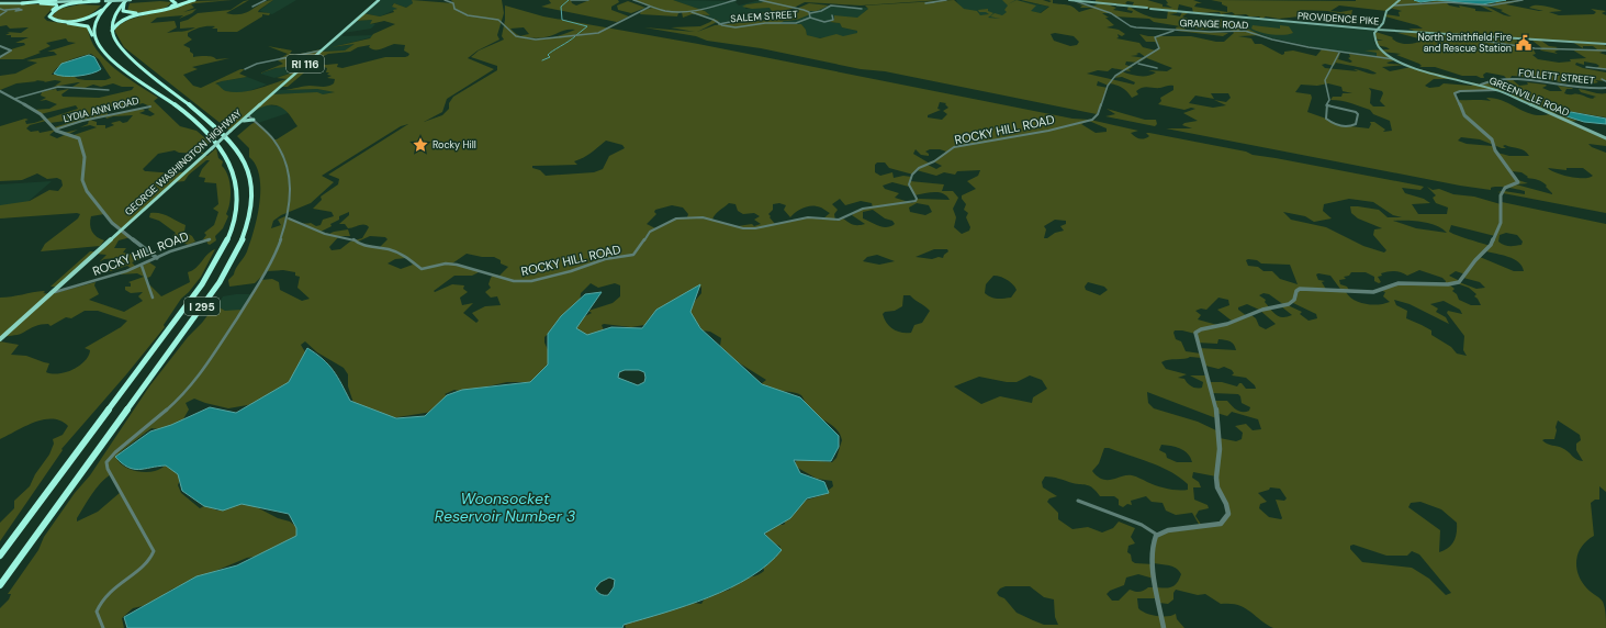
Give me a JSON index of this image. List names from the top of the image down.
{
  "streets": {
    "highway": ["I 295"],
    "main road": [
      "PROVIDENCE PIKE",
      "RI 116",
      "GREENVILLE ROAD",
      "GEORGE WASHINGTON HIGHWAY"
    ],
    "street": [
      "SALEM STREET",
      "GRANGE ROAD",
      "FOLLETT STREET",
      "LYDIA ANN ROAD",
      "ROCKY HILL ROAD"
    ]
  },
  "crossings": [
    ["PROVIDENCE PIKE", "GRANGE ROAD"],
    ["PROVIDENCE PIKE", "GREENVILLE ROAD"],
    ["GRANGE ROAD", "GREENVILLE ROAD"],
    ["GRANGE ROAD", "ROCKY HILL ROAD"],
    ["FOLLETT STREET", "GREENVILLE ROAD"],
    ["ROCKY HILL ROAD", "GEORGE WASHINGTON HIGHWAY"]
  ],
  "water": ["Woonsocket Reservoir Number 3"],
  "places": {
    "public building": ["North Smithfield Fire and Rescue Station"],
    "place": ["Rocky Hill"]
  }
}
